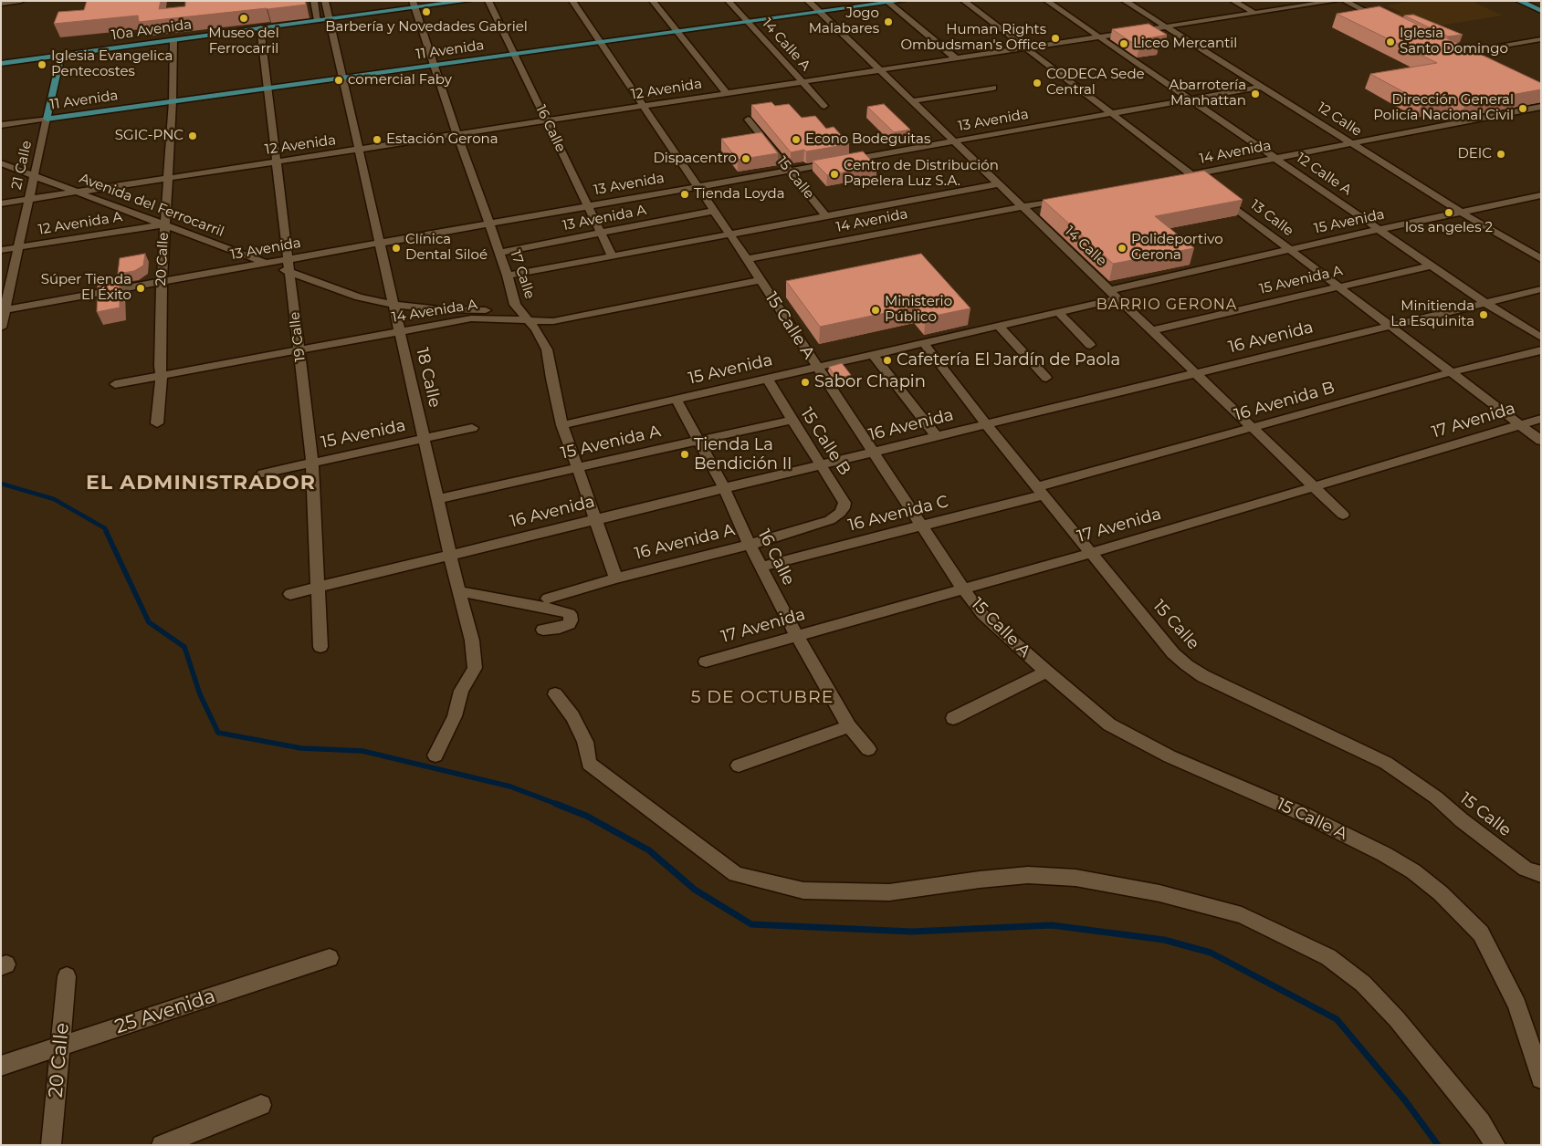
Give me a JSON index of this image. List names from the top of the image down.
{
  "streets": {
    "main road": ["10a Avenida", "11 Avenida", "21 Calle"],
    "street": [
      "14 Calle A",
      "12 Avenida",
      "12 Calle",
      "13 Avenida",
      "16 Calle",
      "14 Avenida",
      "12 Calle A",
      "15 Calle",
      "Avenida del Ferrocarril",
      "13 Avenida A",
      "13 Calle",
      "15 Avenida",
      "12 Avenida A",
      "14 Calle",
      "20 Calle",
      "17 Calle",
      "15 Avenida A",
      "14 Avenida A",
      "15 Calle A",
      "19 Calle",
      "16 Avenida",
      "18 Calle",
      "16 Avenida B",
      "17 Avenida",
      "15 Calle B",
      "16 Avenida C",
      "16 Avenida A",
      "25 Avenida"
    ]
  },
  "crossings": [
    ["10a Avenida", "21 Calle"],
    ["10a Avenida", "20 Calle"],
    ["10a Avenida", "17 Calle"],
    ["10a Avenida", "19 Calle"],
    ["10a Avenida", "18 Calle"],
    ["14 Calle A", "11 Avenida"],
    ["14 Calle A", "12 Avenida"],
    ["11 Avenida", "16 Calle"],
    ["11 Avenida", "21 Calle"],
    ["11 Avenida", "14 Calle"],
    ["11 Avenida", "20 Calle"],
    ["11 Avenida", "17 Calle"],
    ["11 Avenida", "15 Calle A"],
    ["11 Avenida", "19 Calle"],
    ["11 Avenida", "18 Calle"],
    ["12 Avenida", "12 Calle"],
    ["12 Avenida", "16 Calle"],
    ["12 Avenida", "21 Calle"],
    ["12 Avenida", "12 Calle A"],
    ["12 Avenida", "Avenida del Ferrocarril"],
    ["12 Avenida", "13 Calle"],
    ["12 Avenida", "14 Calle"],
    ["12 Avenida", "20 Calle"],
    ["12 Avenida", "17 Calle"],
    ["12 Avenida", "15 Calle A"],
    ["12 Avenida", "19 Calle"],
    ["12 Avenida", "18 Calle"],
    ["12 Calle", "13 Avenida"],
    ["12 Calle", "14 Avenida"],
    ["12 Calle", "15 Avenida"],
    ["13 Avenida", "16 Calle"],
    ["13 Avenida", "21 Calle"],
    ["13 Avenida", "12 Calle A"],
    ["13 Avenida", "15 Calle"],
    ["13 Avenida", "Avenida del Ferrocarril"],
    ["13 Avenida", "13 Calle"],
    ["13 Avenida", "14 Calle"],
    ["13 Avenida", "20 Calle"],
    ["13 Avenida", "17 Calle"],
    ["13 Avenida", "15 Calle A"],
    ["13 Avenida", "19 Calle"],
    ["13 Avenida", "18 Calle"],
    ["16 Calle", "14 Avenida"],
    ["16 Calle", "13 Avenida A"],
    ["16 Calle", "15 Avenida"],
    ["16 Calle", "15 Avenida A"],
    ["16 Calle", "16 Avenida"],
    ["16 Calle", "17 Avenida"],
    ["16 Calle", "16 Avenida C"],
    ["16 Calle", "16 Avenida A"],
    ["14 Avenida", "12 Calle A"],
    ["14 Avenida", "15 Calle"],
    ["14 Avenida", "13 Calle"],
    ["14 Avenida", "14 Calle"],
    ["14 Avenida", "17 Calle"],
    ["14 Avenida", "15 Calle A"],
    ["21 Calle", "Avenida del Ferrocarril"],
    ["21 Calle", "12 Avenida A"],
    ["12 Calle A", "15 Avenida"],
    ["12 Calle A", "15 Avenida A"],
    ["12 Calle A", "16 Avenida"],
    ["15 Calle", "15 Avenida"],
    ["15 Calle", "16 Avenida"],
    ["15 Calle", "16 Avenida B"],
    ["15 Calle", "17 Avenida"],
    ["15 Calle", "16 Avenida C"],
    ["Avenida del Ferrocarril", "12 Avenida A"],
    ["Avenida del Ferrocarril", "20 Calle"],
    ["Avenida del Ferrocarril", "17 Calle"],
    ["Avenida del Ferrocarril", "14 Avenida A"],
    ["Avenida del Ferrocarril", "19 Calle"],
    ["Avenida del Ferrocarril", "18 Calle"],
    ["13 Avenida A", "17 Calle"],
    ["13 Avenida A", "15 Calle A"],
    ["13 Calle", "15 Avenida"],
    ["13 Calle", "15 Avenida A"],
    ["13 Calle", "16 Avenida"],
    ["13 Calle", "16 Avenida B"],
    ["13 Calle", "17 Avenida"],
    ["15 Avenida", "14 Calle"],
    ["15 Avenida", "17 Calle"],
    ["15 Avenida", "15 Calle A"],
    ["15 Avenida", "19 Calle"],
    ["15 Avenida", "18 Calle"],
    ["15 Avenida", "15 Calle B"],
    ["12 Avenida A", "20 Calle"],
    ["14 Calle", "15 Avenida A"],
    ["14 Calle", "16 Avenida"],
    ["14 Calle", "16 Avenida B"],
    ["14 Calle", "17 Avenida"],
    ["20 Calle", "14 Avenida A"],
    ["20 Calle", "25 Avenida"],
    ["17 Calle", "15 Avenida A"],
    ["17 Calle", "14 Avenida A"],
    ["17 Calle", "16 Avenida"],
    ["17 Calle", "16 Avenida A"],
    ["15 Avenida A", "18 Calle"],
    ["15 Avenida A", "15 Calle B"],
    ["14 Avenida A", "15 Calle A"],
    ["14 Avenida A", "19 Calle"],
    ["14 Avenida A", "18 Calle"],
    ["15 Calle A", "16 Avenida"],
    ["15 Calle A", "17 Avenida"],
    ["15 Calle A", "16 Avenida C"],
    ["19 Calle", "16 Avenida"],
    ["16 Avenida", "18 Calle"],
    ["16 Avenida", "15 Calle B"],
    ["16 Avenida B", "16 Avenida C"],
    ["15 Calle B", "16 Avenida A"]
  ],
  "districts": ["BARRIO GERONA", "EL ADMINISTRADOR", "5 DE OCTUBRE"],
  "places": [
    "Barbería y Novedades Gabriel",
    "Museo del Ferrocarril",
    "Jogo Malabares",
    "Human Rights Ombudsman's Office",
    "Iglesia Santo Domingo",
    "Liceo Mercantil",
    "Iglesia Evangelica Pentecostes",
    "comercial Faby",
    "CODECA Sede Central",
    "Abarrotería Manhattan",
    "Dirección General Policía Nacional Civil",
    "SGIC-PNC",
    "Estación Gerona",
    "Econo Bodeguitas",
    "DEIC",
    "Dispacentro",
    "Centro de Distribución Papelera Luz S.A.",
    "Tienda Loyda",
    "los angeles 2",
    "Clínica Dental Siloé",
    "Polideportivo Gerona",
    "Súper Tienda El Éxito",
    "Ministerio Público",
    "Minitienda La Esquinita",
    "Cafetería El Jardín de Paola",
    "Sabor Chapin",
    "Tienda La Bendición II"
  ]
}
